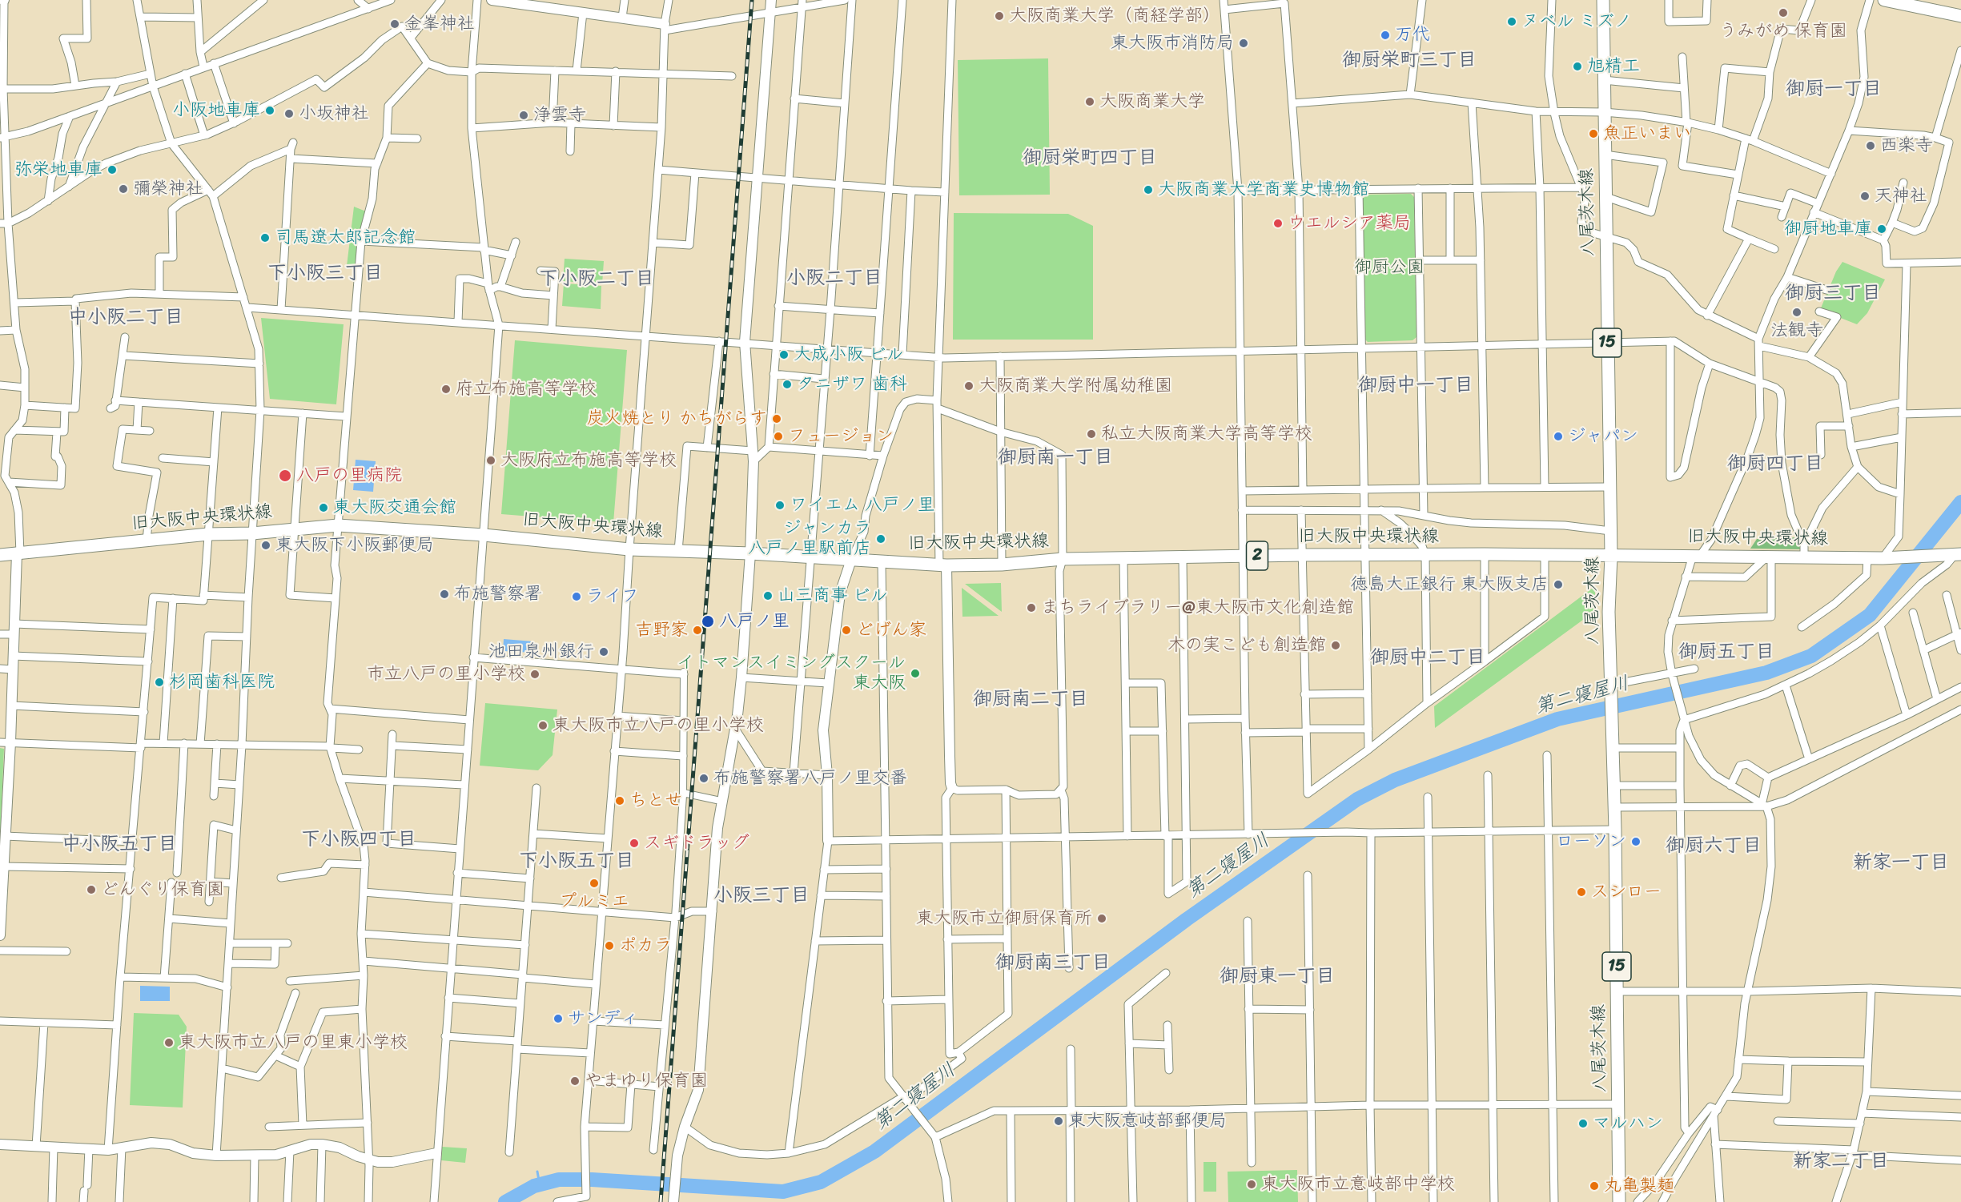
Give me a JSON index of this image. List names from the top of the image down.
{
  "streets": {
    "main road": [
      "八尾茨木線",
      "15",
      "旧大阪中央環状線",
      "2"
    ]
  },
  "crossings": [
    ["八尾茨木線", "旧大阪中央環状線"]
  ],
  "districts": [
    "御厨栄町三丁目",
    "御厨一丁目",
    "御厨栄町四丁目",
    "下小阪三丁目",
    "小阪二丁目",
    "下小阪二丁目",
    "御厨三丁目",
    "中小阪二丁目",
    "御厨中一丁目",
    "御厨南一丁目",
    "御厨四丁目",
    "御厨五丁目",
    "御厨中二丁目",
    "御厨南二丁目",
    "下小阪四丁目",
    "中小阪五丁目",
    "御厨六丁目",
    "下小阪五丁目",
    "新家一丁目",
    "小阪三丁目",
    "御厨南三丁目",
    "御厨東一丁目",
    "新家二丁目"
  ],
  "water": ["第二寝屋川"],
  "parks": ["御厨公園"],
  "places": [
    "うみがめ 保育園",
    "大阪商業大学（商経学部）",
    "ヌベル ミズノ",
    "金峯神社",
    "万代",
    "東大阪市消防局",
    "旭精工",
    "大阪商業大学",
    "小阪地車庫",
    "小坂神社",
    "浄雲寺",
    "魚正いまい",
    "西楽寺",
    "弥栄地車庫",
    "彌榮神社",
    "大阪商業大学商業史博物館",
    "天神社",
    "ウエルシア薬局",
    "御厨地車庫",
    "司馬遼太郎記念館",
    "法観寺",
    "大成小阪 ビル",
    "タニザワ 歯科",
    "大阪商業大学附属幼稚園",
    "府立布施高等学校",
    "炭火焼とり かちがらす",
    "私立大阪商業大学高等学校",
    "フュージョン",
    "ジャパン",
    "大阪府立布施高等学校",
    "八戸の里病院",
    "ワイエム 八戸ノ里",
    "東大阪交通会館",
    "ジャンカラ 八戸ノ里駅前店",
    "東大阪下小阪郵便局",
    "徳島大正銀行 東大阪支店",
    "布施警察署",
    "山三商事 ビル",
    "ライフ",
    "まちライブラリー@東大阪市文化創造館",
    "八戸ノ里",
    "吉野家",
    "どげん家",
    "木の実こども創造館",
    "池田泉州銀行",
    "イトマンスイミングスクール 東大阪",
    "市立八戸の里小学校",
    "杉岡歯科医院",
    "東大阪市立八戸の里小学校",
    "布施警察署八戸ノ里交番",
    "ちとせ",
    "ローソン",
    "スギドラッグ",
    "プルミエ",
    "どんぐり保育園",
    "スシロー",
    "東大阪市立御厨保育所",
    "ポカラ",
    "サンディ",
    "東大阪市立八戸の里東小学校",
    "やまゆり保育園",
    "東大阪意岐部郵便局",
    "マルハン",
    "東大阪市立意岐部中学校",
    "丸亀製麺"
  ]
}
